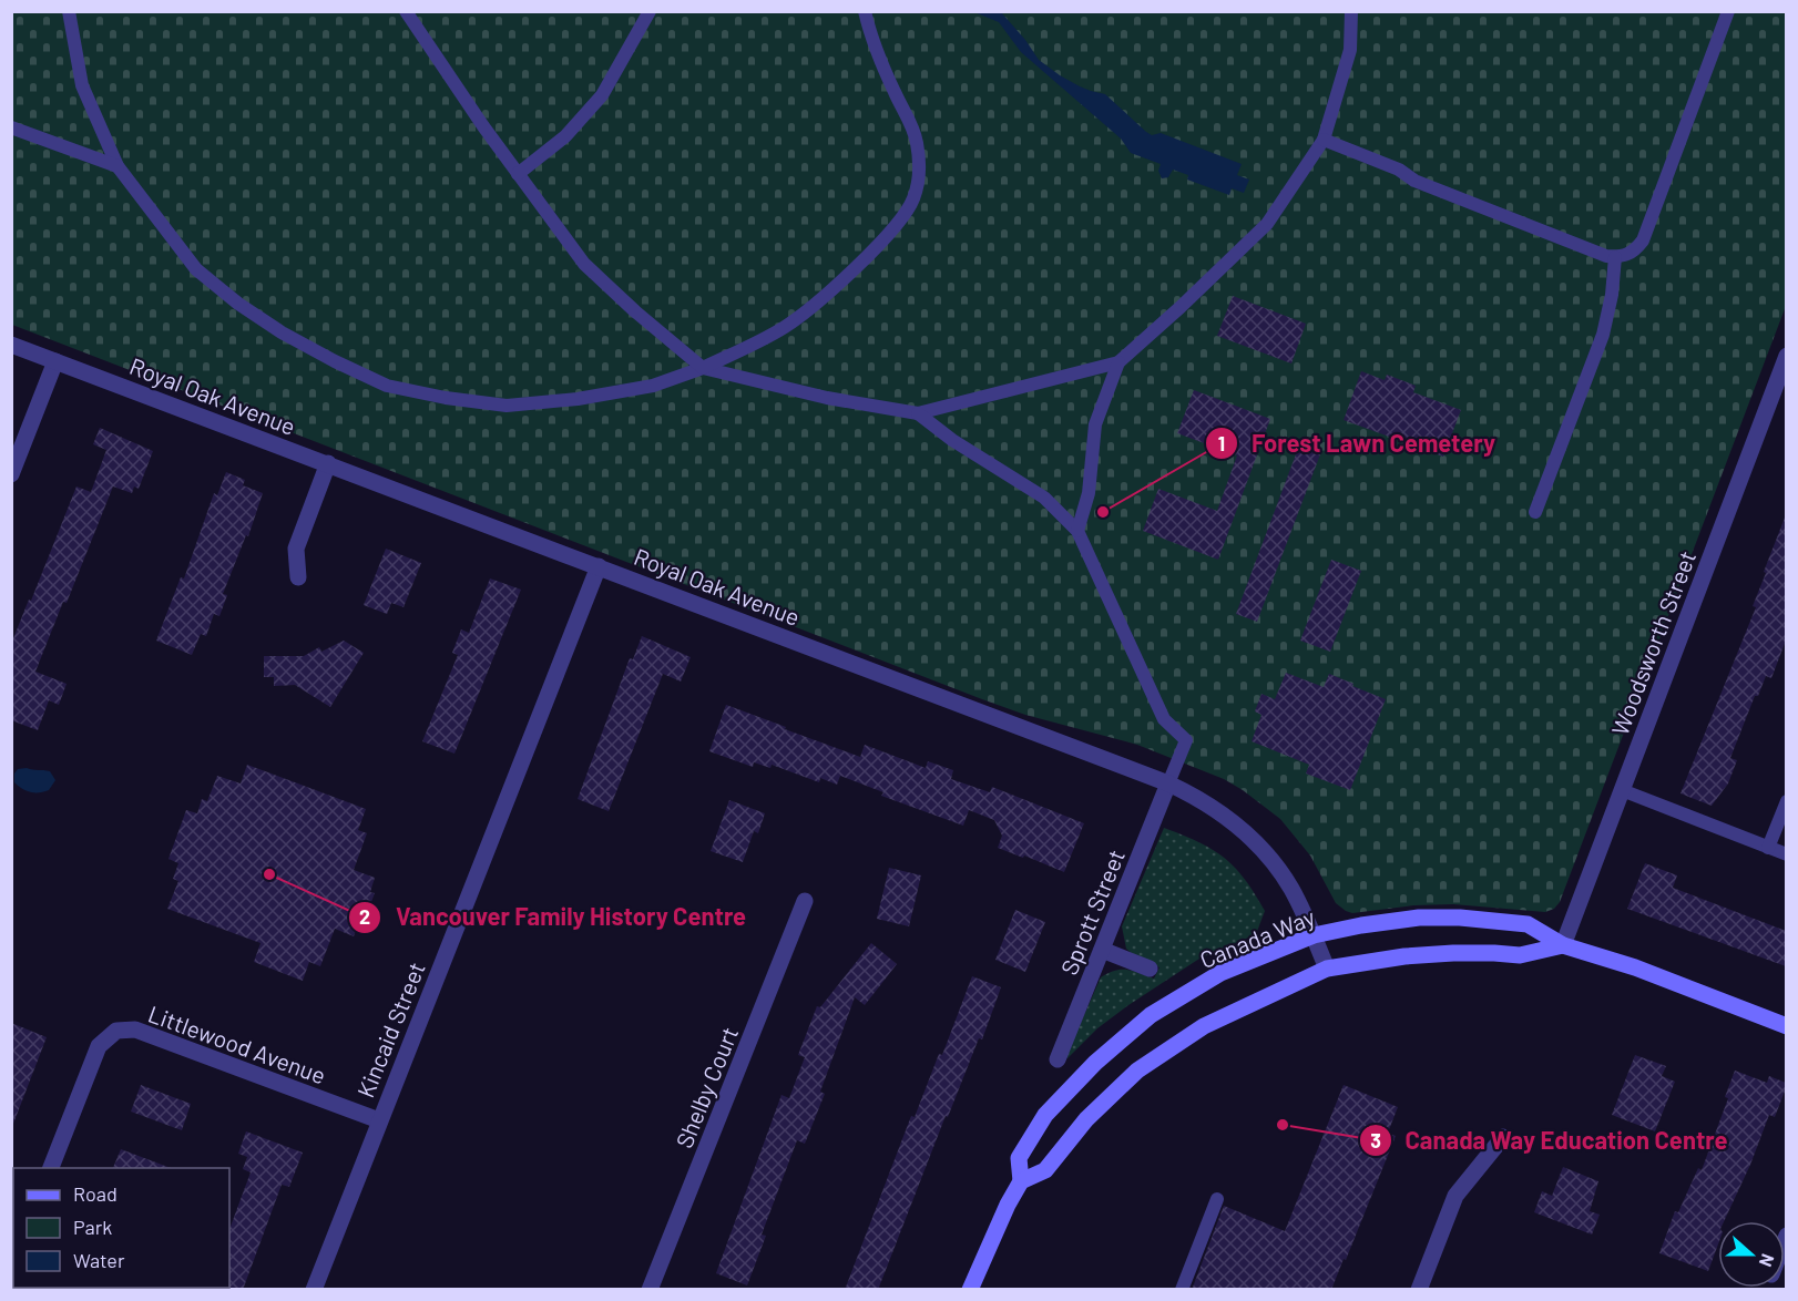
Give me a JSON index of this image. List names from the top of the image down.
{
  "streets": {
    "main road": ["Canada Way"],
    "street": [
      "Royal Oak Avenue",
      "Woodsworth Street",
      "Sprott Street",
      "Kincaid Street",
      "Littlewood Avenue",
      "Shelby Court"
    ]
  },
  "crossings": [
    ["Royal Oak Avenue", "Sprott Street"],
    ["Royal Oak Avenue", "Canada Way"],
    ["Royal Oak Avenue", "Kincaid Street"],
    ["Woodsworth Street", "Canada Way"],
    ["Kincaid Street", "Littlewood Avenue"]
  ],
  "places": ["Forest Lawn Cemetery", "Vancouver Family History Centre", "Canada Way Education Centre"],
  "legend": ["Road", "Park", "Water"],
  "north": "right"
}
